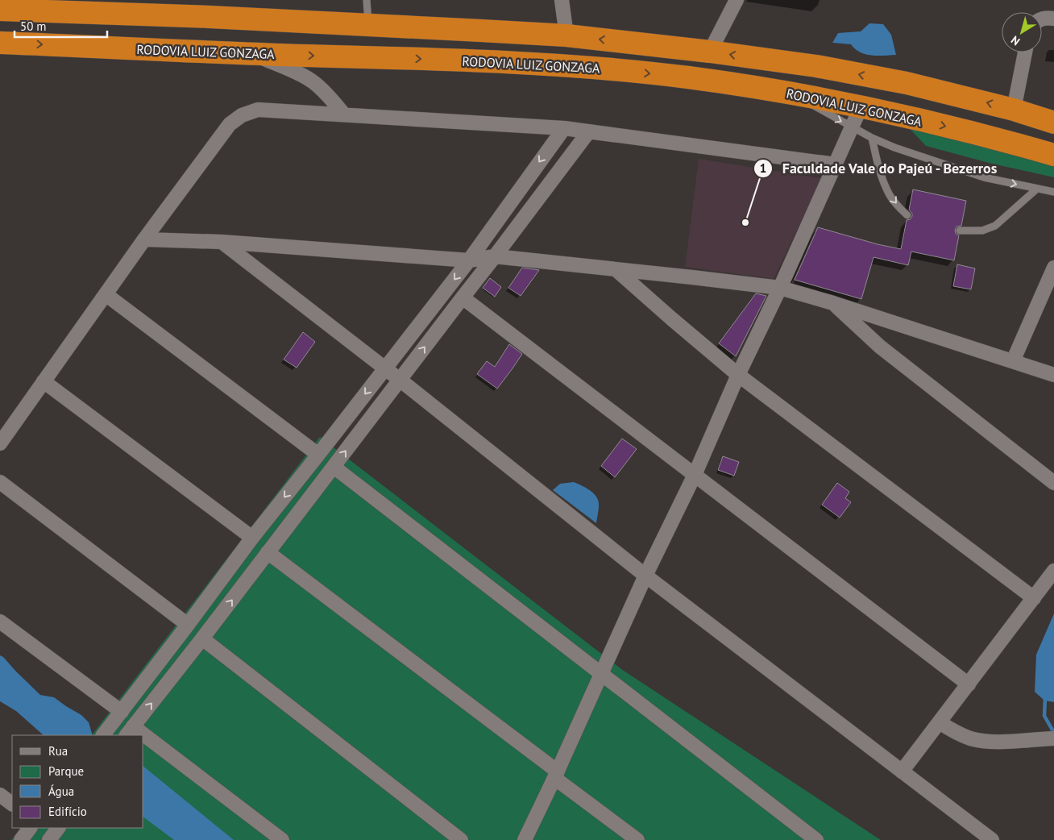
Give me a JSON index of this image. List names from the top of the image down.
{
  "streets": {
    "highway": ["RODOVIA LUIZ GONZAGA"]
  },
  "places": ["Faculdade Vale do Pajeú - Bezerros"],
  "legend": [
    "Rua",
    "Parque",
    "Água",
    "Edifício"
  ],
  "scale_bar": "50 m",
  "north": "bottom left"
}
